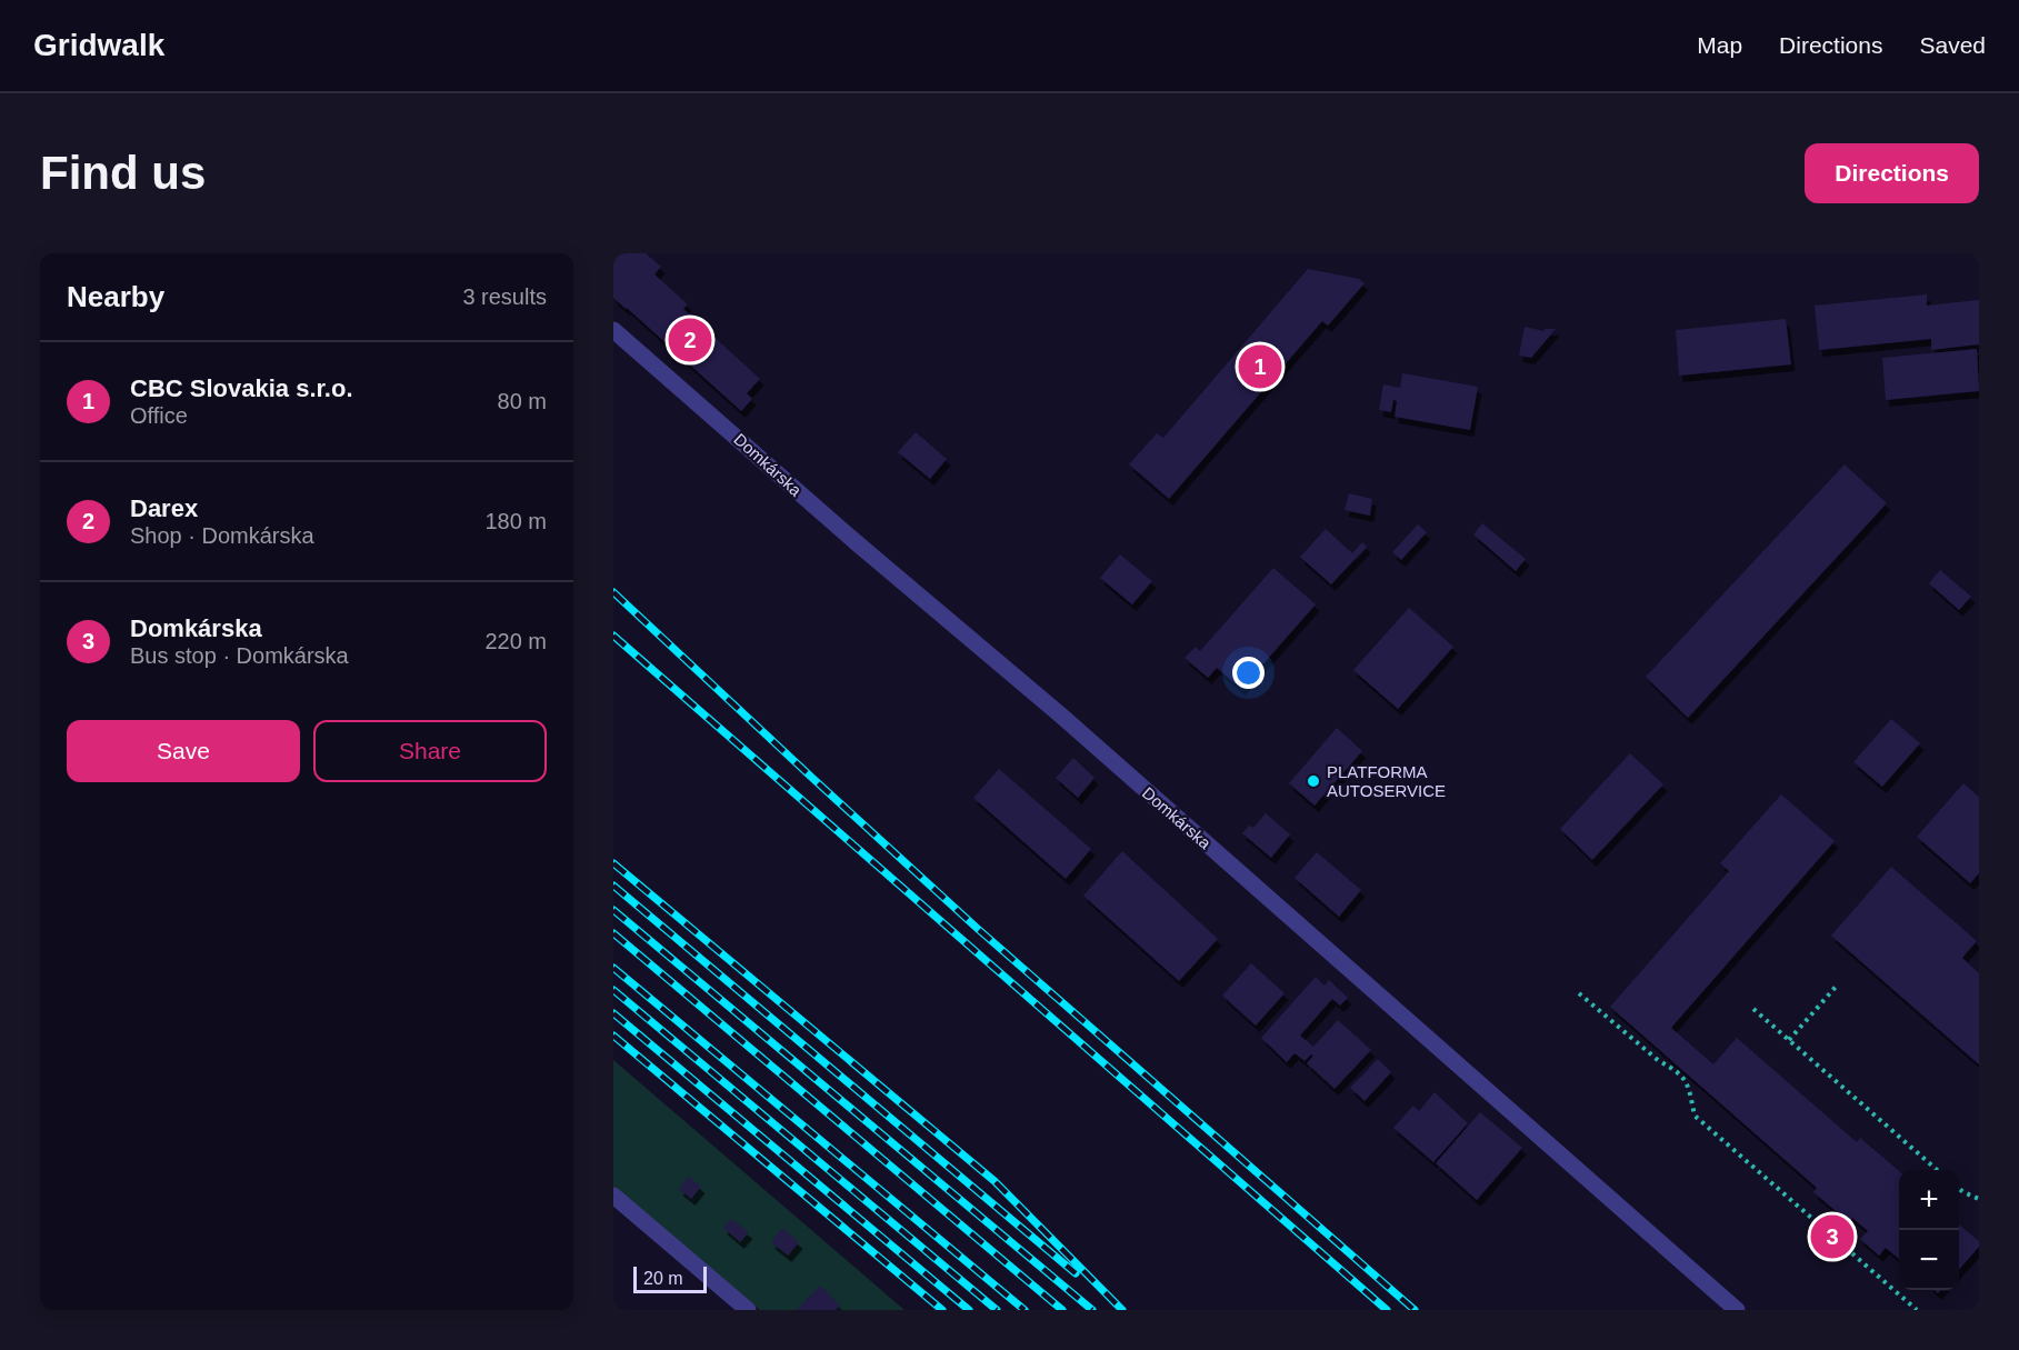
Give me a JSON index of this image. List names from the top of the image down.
{
  "streets": {
    "street": ["Domkárska"]
  },
  "places": ["PLATFORMA AUTOSERVICE"],
  "scale_bar": "20 m",
  "page": {
    "header": "Gridwalk",
    "nav": ["Map", "Directions", "Saved"],
    "buttons": [
      "Directions",
      ["Save", "Share"]
    ],
    "title": "Find us",
    "heading": ["Nearby", "3 results"],
    "pins": ["2", "1", "3"],
    "list": [
      {
        "mark": "1",
        "name": "CBC Slovakia s.r.o.",
        "note": "Office",
        "value": "80 m"
      },
      {
        "mark": "2",
        "name": "Darex",
        "note": "Shop · Domkárska",
        "value": "180 m"
      },
      {
        "mark": "3",
        "name": "Domkárska",
        "note": "Bus stop · Domkárska",
        "value": "220 m"
      }
    ],
    "map_buttons": ["+", "−"],
    "scale": "20 m"
  }
}
